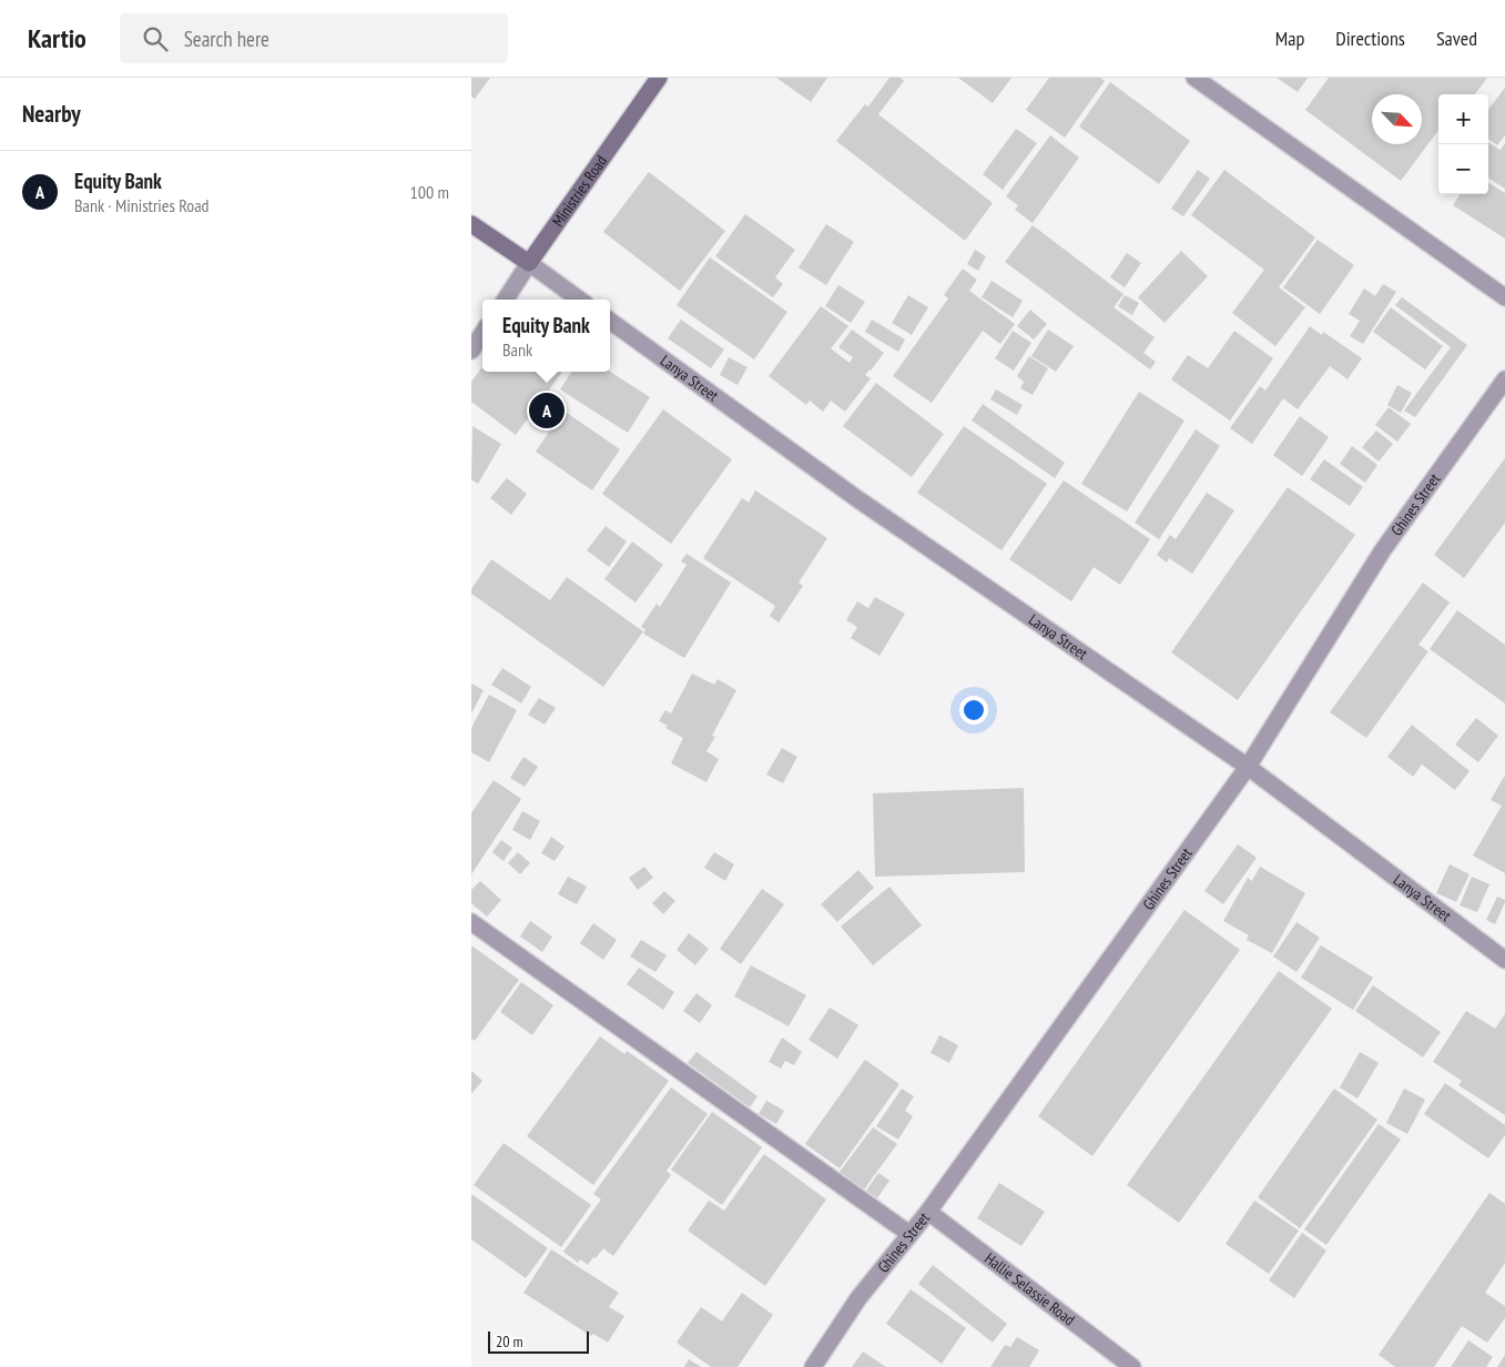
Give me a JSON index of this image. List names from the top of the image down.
{
  "streets": {
    "street": [
      "Ministries Road",
      "Lanya Street",
      "Ghines Street",
      "Hallie Selassie Road"
    ]
  },
  "crossings": [
    ["Lanya Street", "Ghines Street"],
    ["Ghines Street", "Hallie Selassie Road"]
  ],
  "scale_bar": "20 m",
  "north": "bottom right",
  "page": {
    "header": "Kartio",
    "search": "Search here",
    "nav": ["Map", "Directions", "Saved"],
    "heading": "Nearby",
    "map_buttons": ["+", "−"],
    "list": [
      {
        "mark": "A",
        "name": "Equity Bank",
        "note": "Bank · Ministries Road",
        "value": "100 m"
      }
    ],
    "popup": ["Equity Bank", "Bank"],
    "pins": "A",
    "scale": "20 m"
  }
}
